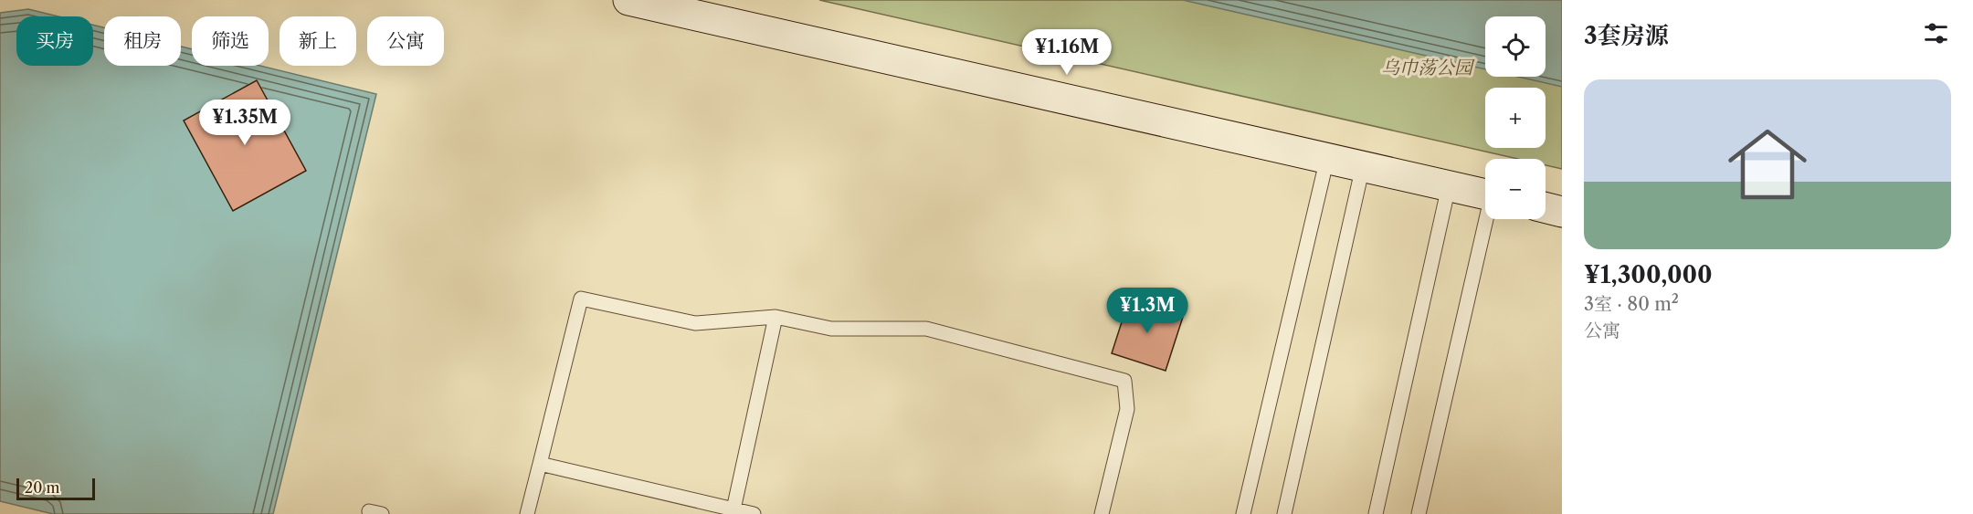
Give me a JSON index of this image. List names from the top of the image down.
{
  "parks": ["乌巾荡公园"],
  "scale_bar": "20 m",
  "page": {
    "heading": "3套房源",
    "map_buttons": ["+", "−"],
    "chip": [
      "买房",
      "租房",
      "筛选",
      "新上",
      "公寓"
    ],
    "price": ["¥1.16M", "¥1.35M", "¥1.3M"],
    "list": [
      {
        "name": "¥1,300,000",
        "note": "3室 · 80 m² · 公寓"
      }
    ],
    "scale": "20 m"
  }
}
